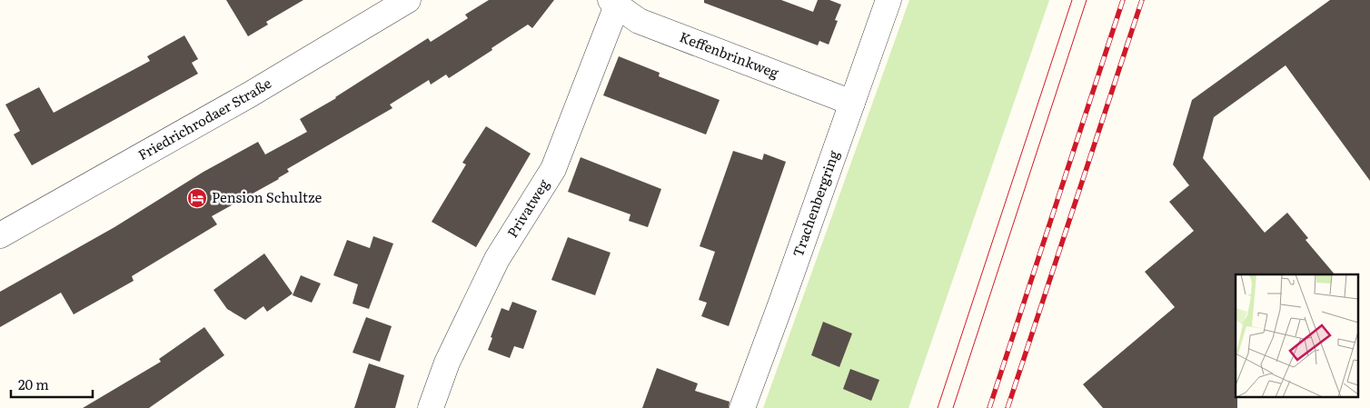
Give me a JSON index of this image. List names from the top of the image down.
{
  "streets": {
    "street": [
      "Keffenbrinkweg",
      "Friedrichrodaer Straße",
      "Trachenbergring",
      "Privatweg"
    ]
  },
  "crossings": [
    ["Keffenbrinkweg", "Trachenbergring"],
    ["Keffenbrinkweg", "Privatweg"]
  ],
  "places": {
    "hotel": ["Pension Schultze"]
  },
  "scale_bar": "20 m"
}
